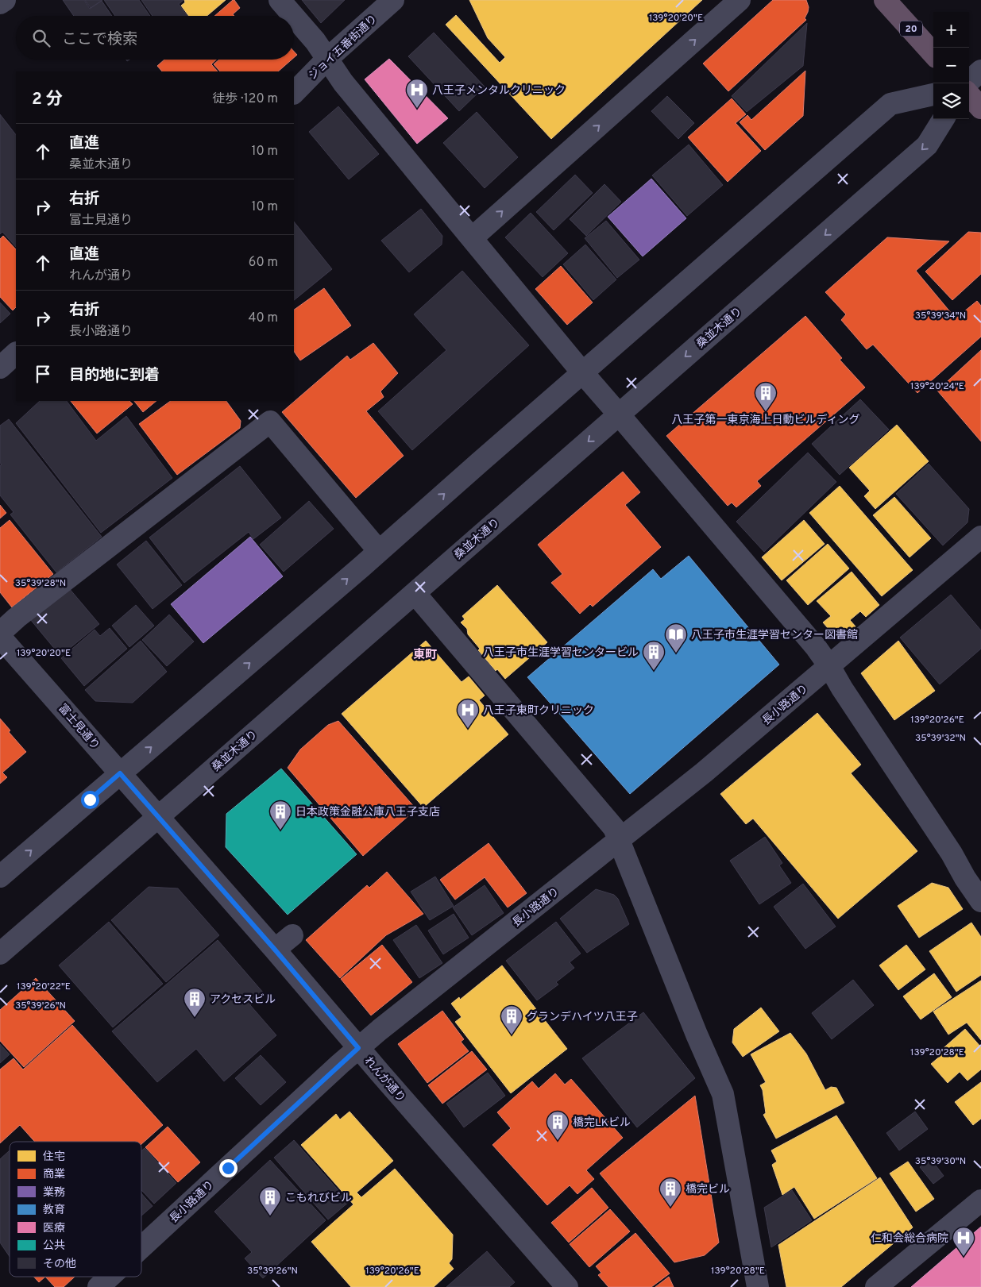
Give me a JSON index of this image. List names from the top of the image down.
{
  "streets": {
    "highway": ["20"],
    "street": [
      "ジョイ五番街通り",
      "桑並木通り",
      "長小路通り",
      "富士見通り",
      "れんが通り"
    ]
  },
  "crossings": [
    ["桑並木通り", "富士見通り"],
    ["桑並木通り", "れんが通り"],
    ["長小路通り", "れんが通り"],
    ["富士見通り", "れんが通り"]
  ],
  "districts": ["東町"],
  "places": {
    "hospital": ["八王子メンタルクリニック", "八王子東町クリニック", "仁和会総合病院"],
    "building": [
      "八王子第一東京海上日動ビルディング",
      "八王子市生涯学習センタービル",
      "日本政策金融公庫八王子支店",
      "アクセスビル",
      "グランデハイツ八王子",
      "橋完LKビル",
      "橋完ビル",
      "こもれびビル"
    ],
    "library": ["八王子市生涯学習センター図書館"]
  },
  "legend": [
    "住宅",
    "商業",
    "業務",
    "教育",
    "医療",
    "公共",
    "その他"
  ],
  "page": {
    "map_buttons": ["+", "−"],
    "search": "ここで検索",
    "heading": ["2 分", "徒歩 · 120 m"],
    "list": [
      ["直進", "桑並木通り", "10 m"],
      ["右折", "富士見通り", "10 m"],
      ["直進", "れんが通り", "60 m"],
      ["右折", "長小路通り", "40 m"],
      "目的地に到着"
    ]
  },
  "coordinates": [
    "139°20'20\"E",
    "35°39'34\"N",
    "139°20'24\"E",
    "35°39'28\"N",
    "139°20'26\"E",
    "35°39'32\"N",
    "139°20'22\"E",
    "35°39'26\"N",
    "139°20'28\"E",
    "35°39'30\"N"
  ]
}
